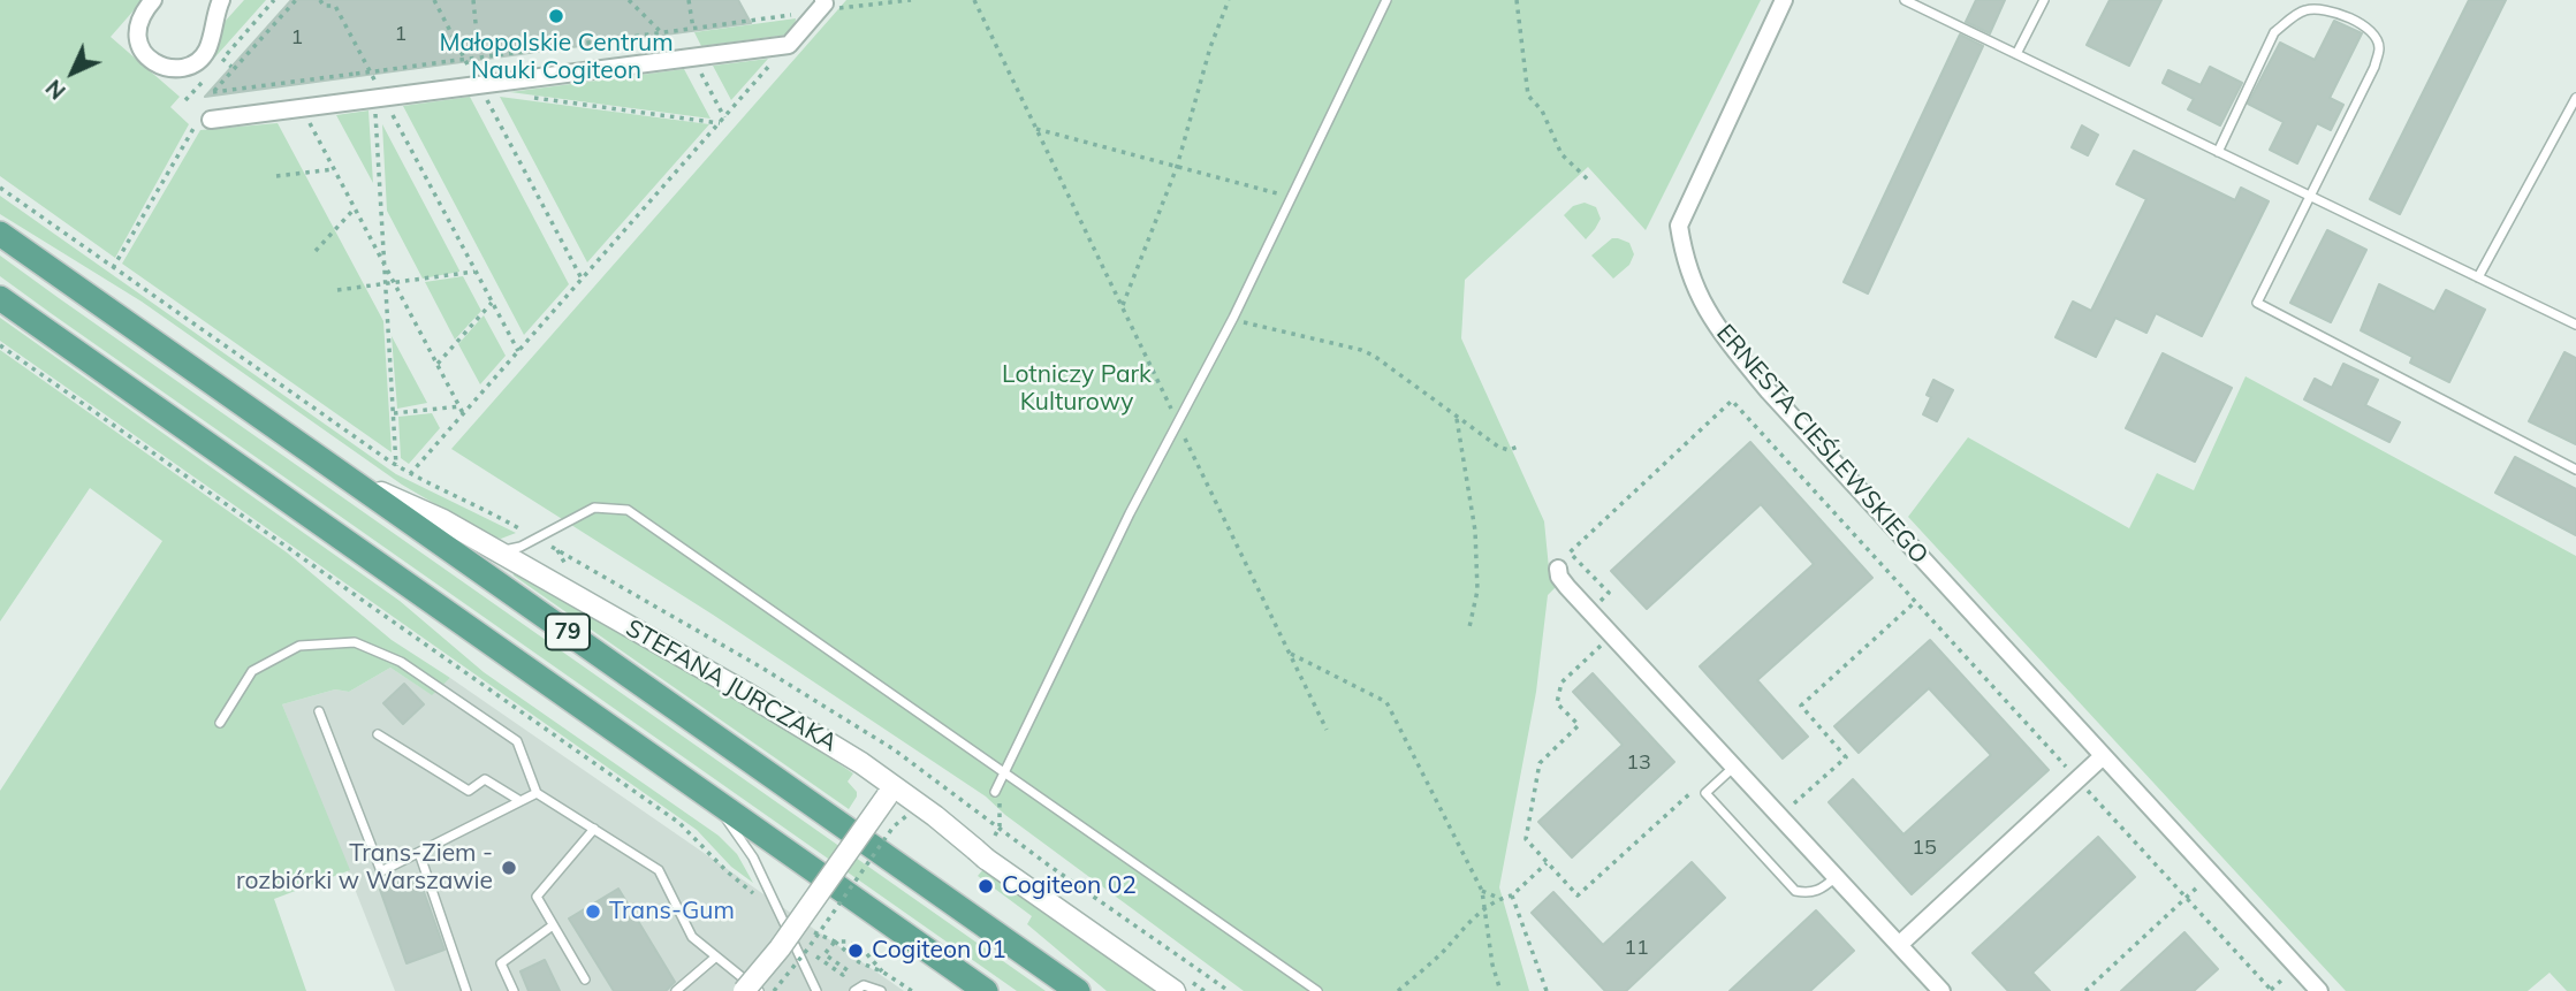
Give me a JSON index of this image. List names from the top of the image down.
{
  "streets": {
    "main road": ["79"],
    "street": ["ERNESTA CIEŚLEWSKIEGO", "STEFANA JURCZAKA"]
  },
  "crossings": [
    ["79", "STEFANA JURCZAKA"]
  ],
  "parks": ["Lotniczy Park Kulturowy"],
  "places": [
    "Małopolskie Centrum Nauki Cogiteon",
    "Trans-Ziem - rozbiórki w Warszawie",
    "Cogiteon 02",
    "Trans-Gum",
    "Cogiteon 01"
  ],
  "house_numbers": [
    "1",
    "1",
    "13",
    "15",
    "11"
  ],
  "north": "bottom left"
}
